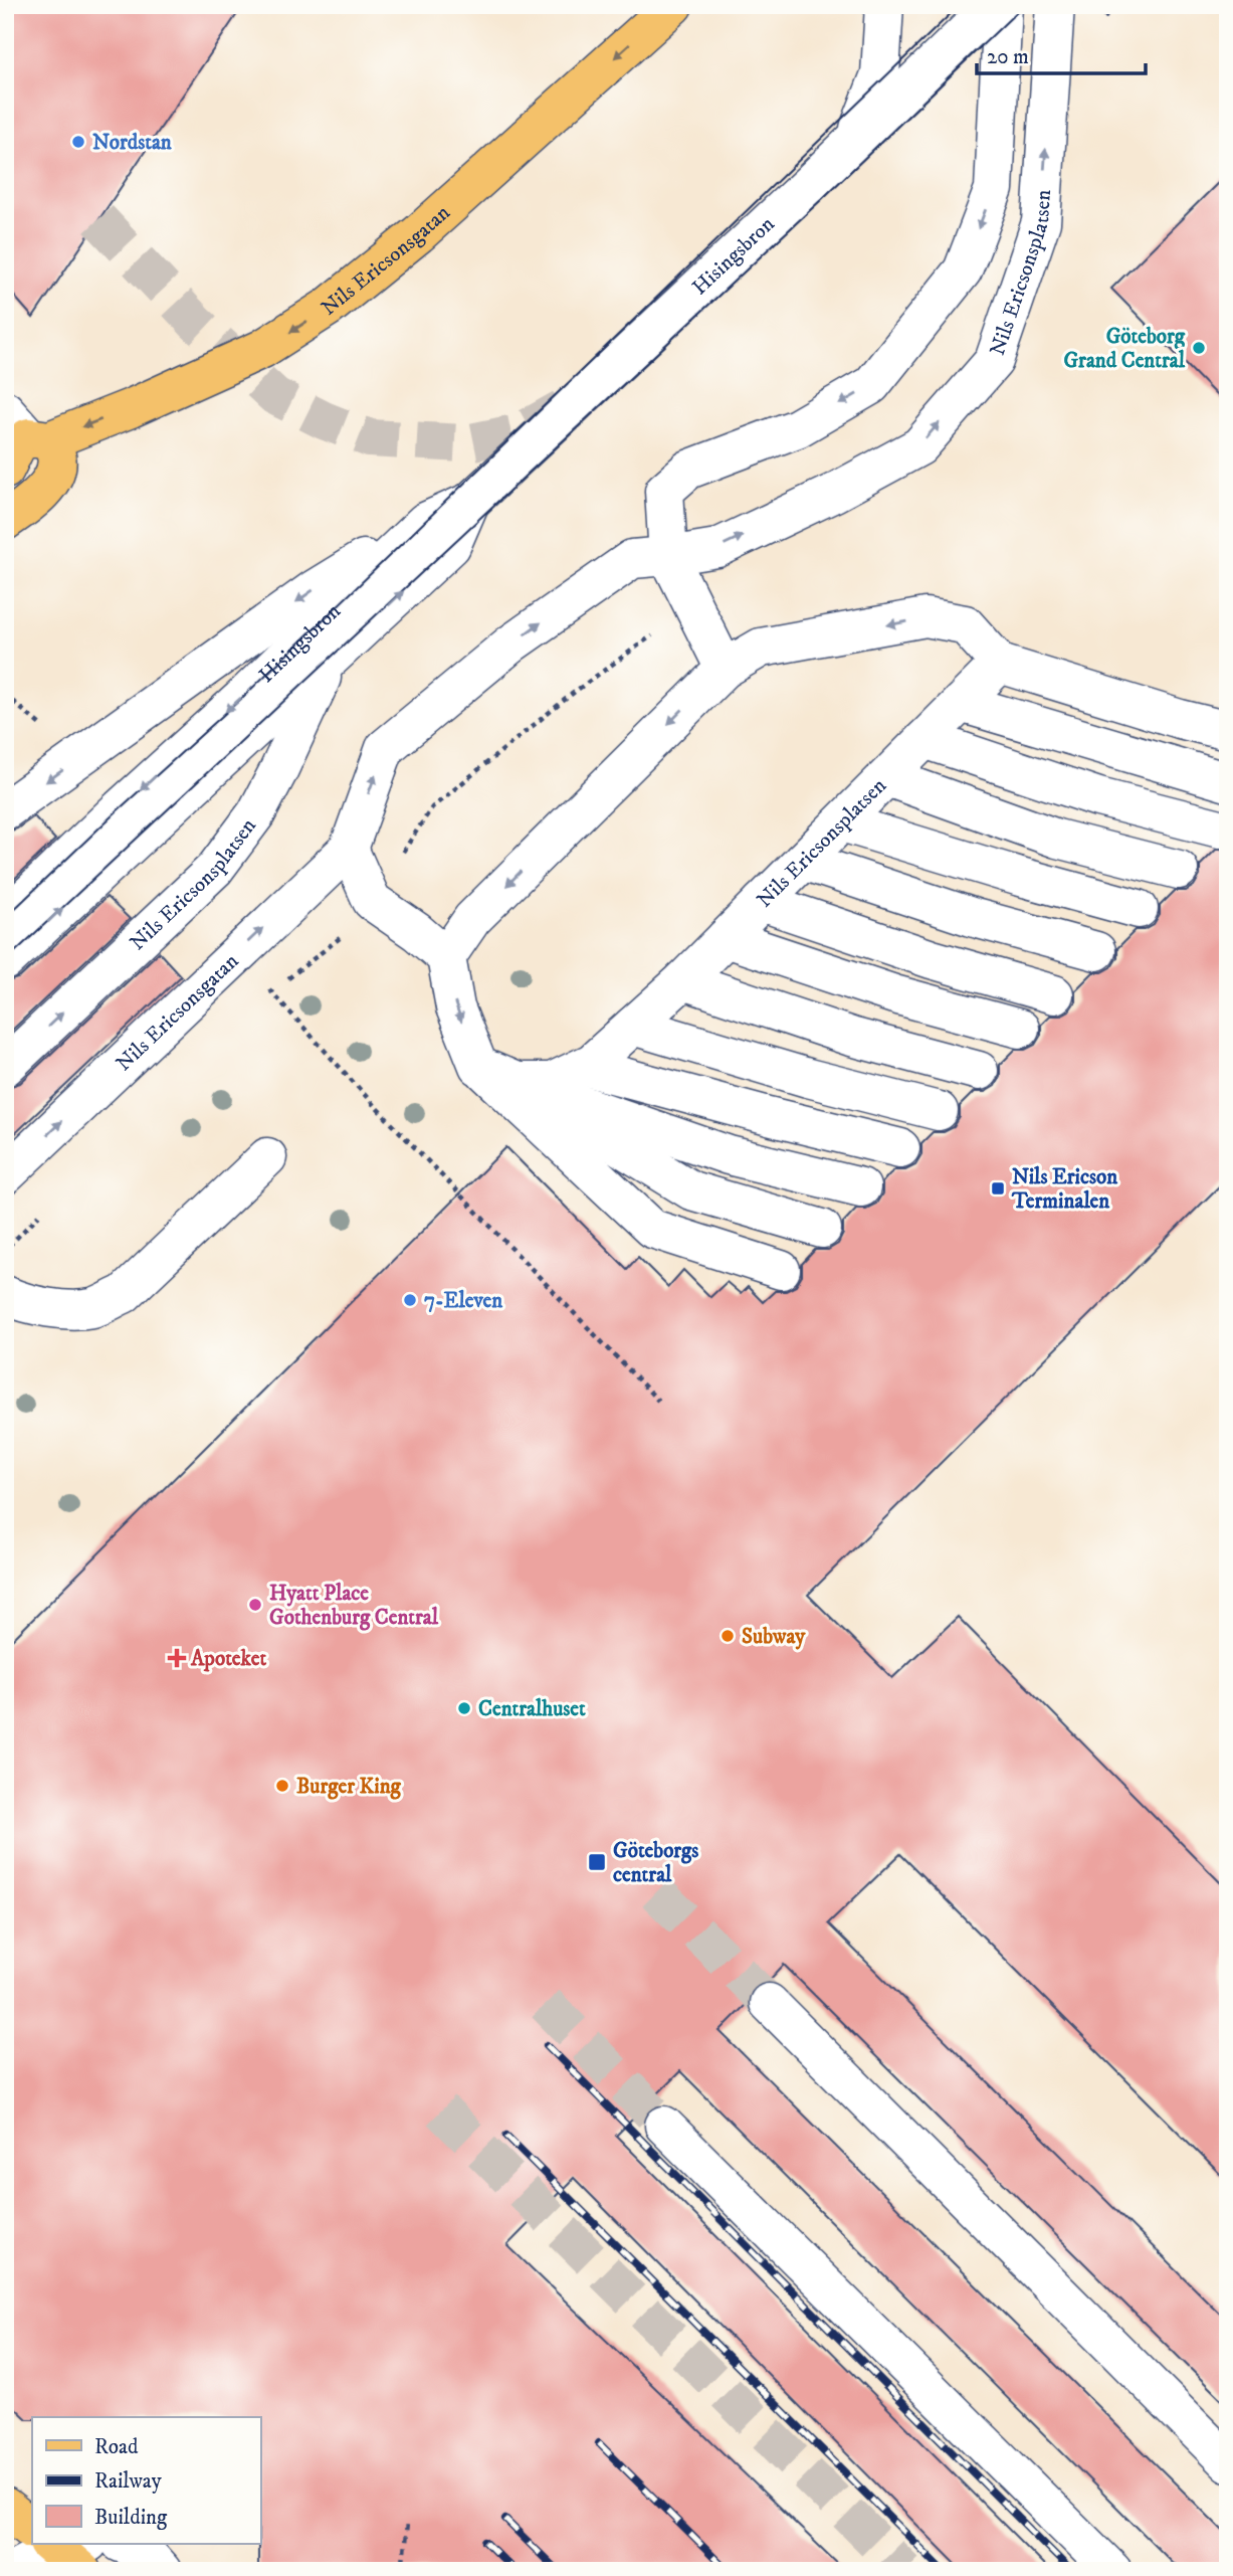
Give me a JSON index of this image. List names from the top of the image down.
{
  "streets": {
    "main road": ["Nils Ericsonsgatan"],
    "street": ["Hisingsbron", "Nils Ericsonsplatsen"]
  },
  "crossings": [
    ["Hisingsbron", "Nils Ericsonsplatsen"],
    ["Nils Ericsonsgatan", "Nils Ericsonsplatsen"]
  ],
  "places": {
    "other": [
      "Nordstan",
      "Göteborg Grand Central",
      "7-Eleven",
      "Hyatt Place Gothenburg Central",
      "Subway",
      "Centralhuset",
      "Burger King"
    ],
    "transit": ["Nils Ericson Terminalen", "Göteborgs central"],
    "health": ["Apoteket"]
  },
  "legend": ["Road", "Railway", "Building"],
  "scale_bar": "20 m"
}
